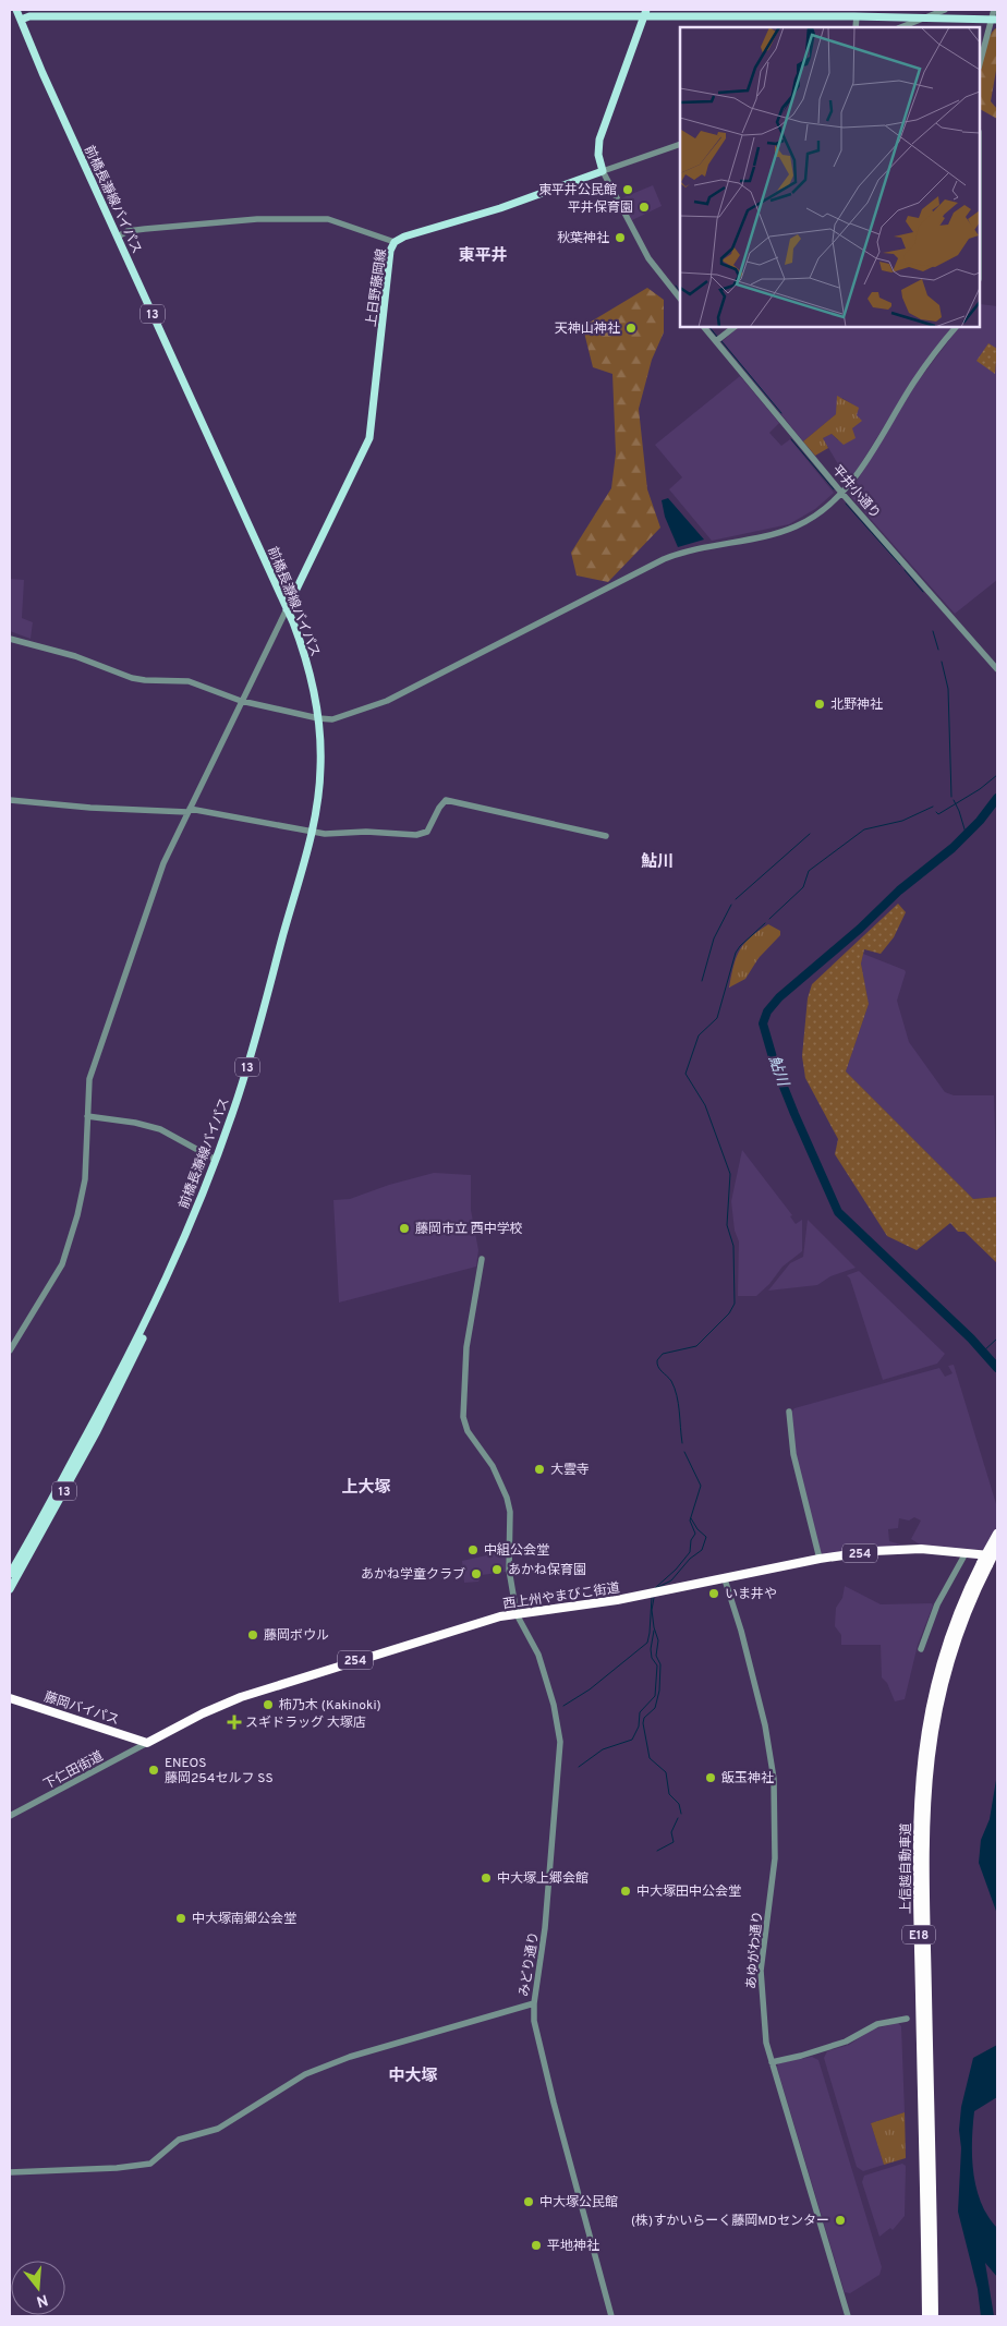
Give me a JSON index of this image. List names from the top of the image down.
{
  "streets": {
    "highway": [
      "254",
      "西上州やまびこ街道",
      "藤岡バイパス",
      "上信越自動車道",
      "E18"
    ],
    "main road": ["前橋長瀞線バイパス", "上日野藤岡線", "13"],
    "street": [
      "平井小通り",
      "下仁田街道",
      "あゆがわ通り",
      "みどり通り"
    ]
  },
  "crossings": [
    ["前橋長瀞線バイパス", "上日野藤岡線"],
    ["西上州やまびこ街道", "藤岡バイパス"],
    ["西上州やまびこ街道", "下仁田街道"],
    ["西上州やまびこ街道", "あゆがわ通り"],
    ["西上州やまびこ街道", "みどり通り"],
    ["藤岡バイパス", "下仁田街道"]
  ],
  "districts": [
    "東平井",
    "鮎川",
    "上大塚",
    "中大塚"
  ],
  "water": ["鮎川"],
  "places": {
    "other": [
      "東平井公民館",
      "平井保育園",
      "秋葉神社",
      "天神山神社",
      "北野神社",
      "藤岡市立 西中学校",
      "大雲寺",
      "中組公会堂",
      "あかね保育園",
      "あかね学童クラブ",
      "いま井や",
      "藤岡ボウル",
      "柿乃木 (Kakinoki)",
      "ENEOS 藤岡254セルフ SS",
      "飯玉神社",
      "中大塚上郷会館",
      "中大塚田中公会堂",
      "中大塚南郷公会堂",
      "中大塚公民館",
      "(株)すかいらーく藤岡MDセンター",
      "平地神社"
    ],
    "health": ["スギドラッグ 大塚店"]
  },
  "north": "bottom"
}
